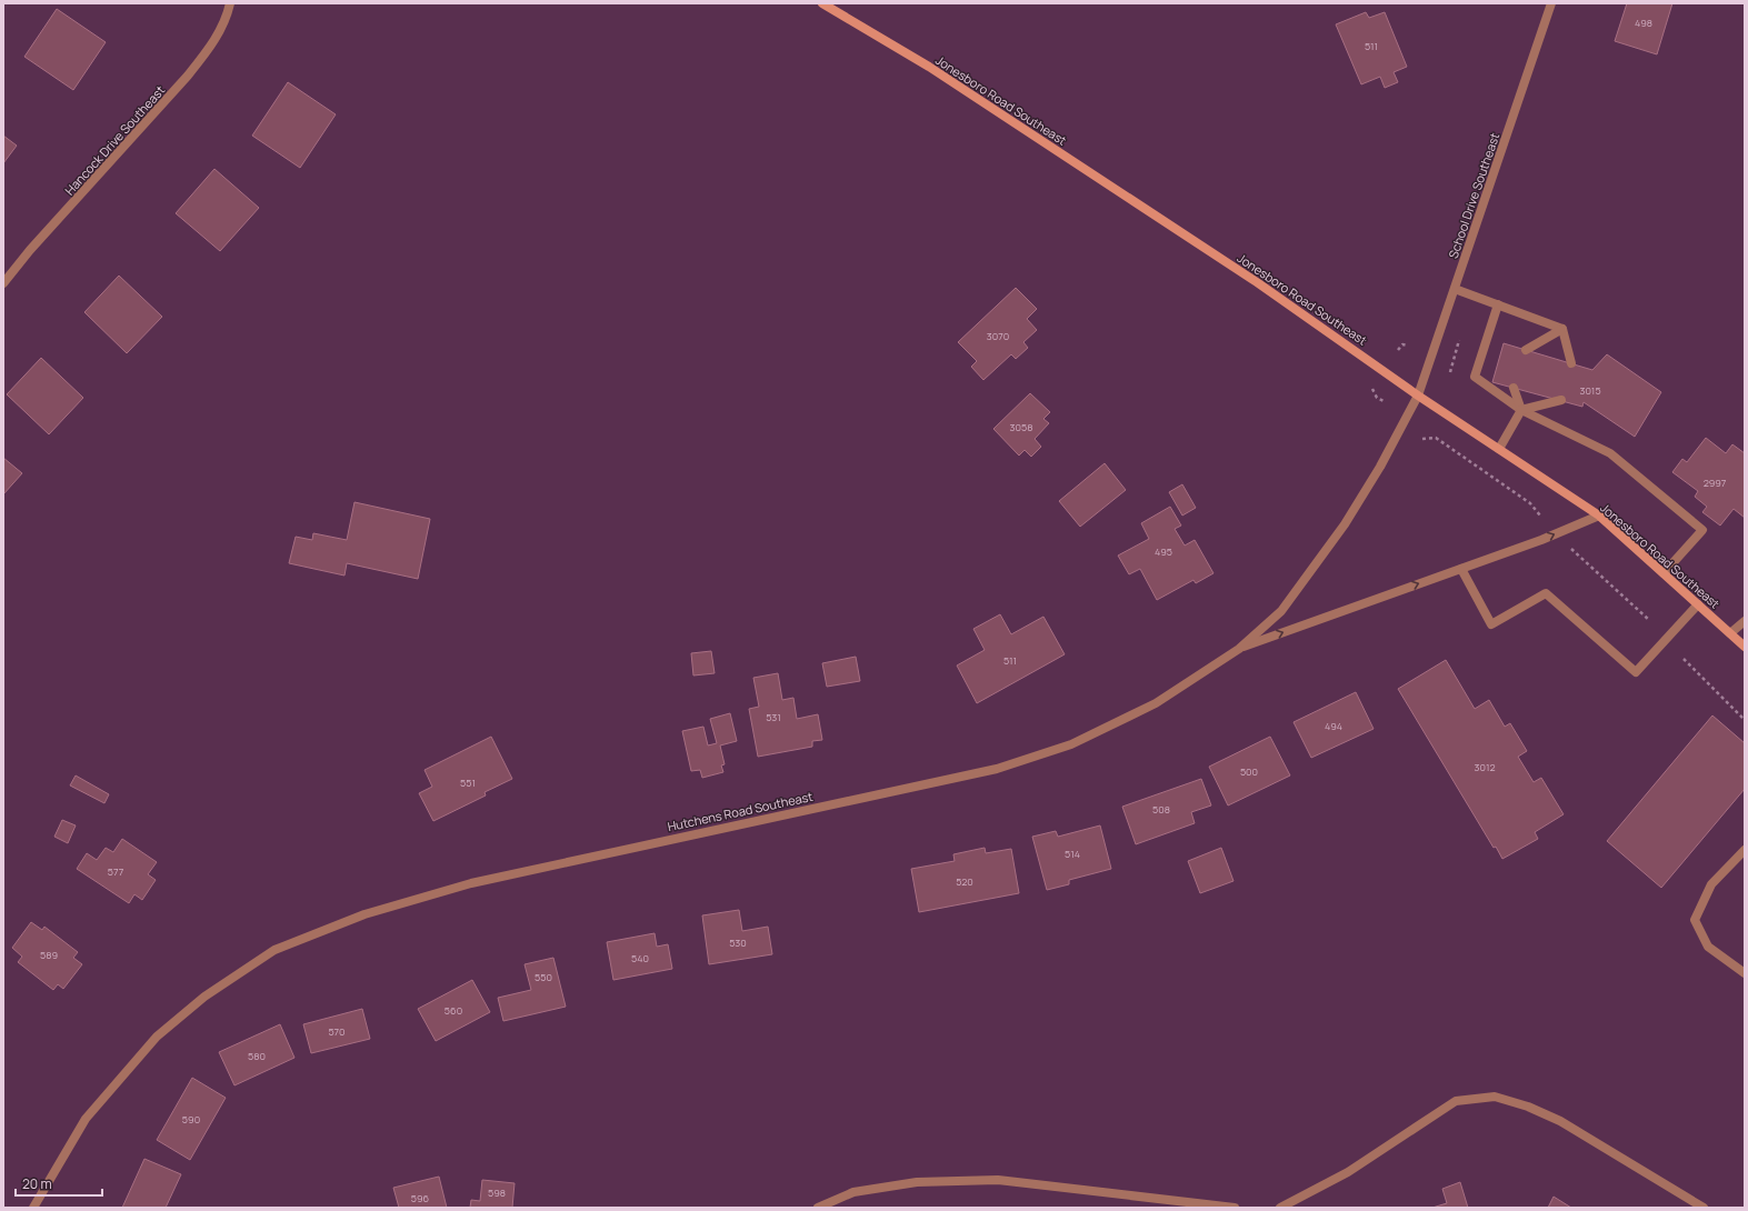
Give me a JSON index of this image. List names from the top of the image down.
{
  "streets": {
    "main road": ["Jonesboro Road Southeast"],
    "street": ["Hancock Drive Southeast", "School Drive Southeast", "Hutchens Road Southeast"]
  },
  "crossings": [
    ["Jonesboro Road Southeast", "School Drive Southeast"],
    ["Jonesboro Road Southeast", "Hutchens Road Southeast"],
    ["School Drive Southeast", "Hutchens Road Southeast"]
  ],
  "house_numbers": [
    "498",
    "511",
    "3070",
    "3015",
    "3058",
    "2997",
    "495",
    "511",
    "531",
    "494",
    "3012",
    "500",
    "551",
    "508",
    "514",
    "577",
    "520",
    "530",
    "589",
    "540",
    "550",
    "560",
    "570",
    "580",
    "590",
    "598",
    "596"
  ],
  "scale_bar": "20 m"
}
